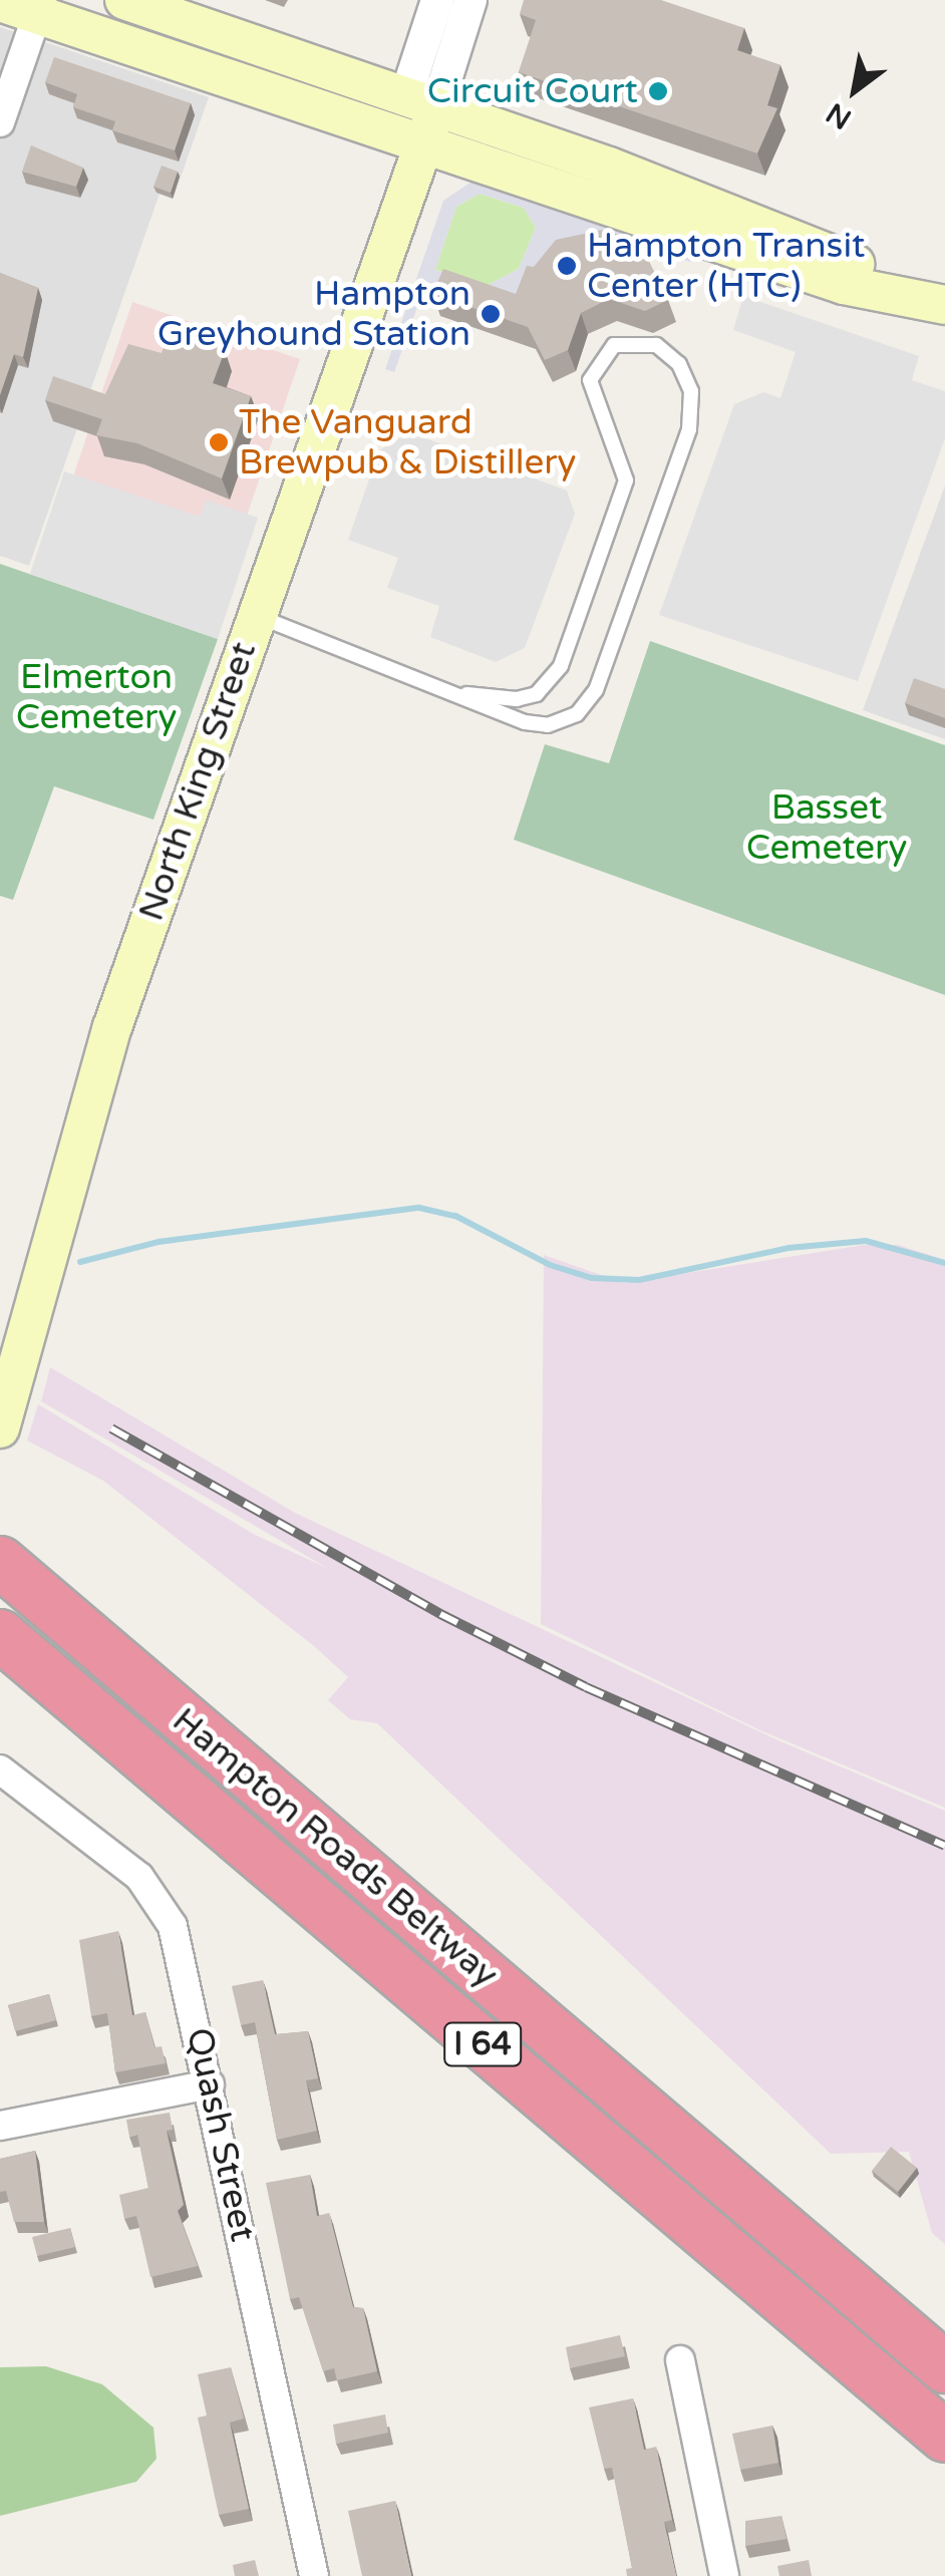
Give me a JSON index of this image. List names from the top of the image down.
{
  "streets": {
    "highway": ["Hampton Roads Beltway", "I 64"],
    "main road": ["North King Street"],
    "street": ["Quash Street"]
  },
  "parks": ["Elmerton Cemetery", "Basset Cemetery"],
  "places": [
    "Circuit Court",
    "Hampton Transit Center (HTC)",
    "Hampton Greyhound Station",
    "The Vanguard Brewpub & Distillery"
  ],
  "north": "bottom left"
}
